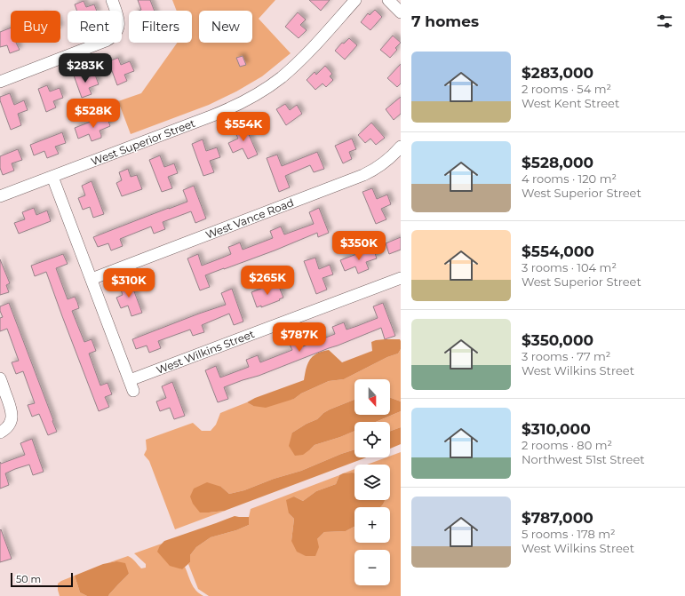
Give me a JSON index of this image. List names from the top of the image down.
{
  "streets": {
    "street": ["West Superior Street", "West Vance Road", "West Wilkins Street"]
  },
  "crossings": [
    ["West Vance Road", "West Wilkins Street"]
  ],
  "scale_bar": "50 m",
  "north": "bottom",
  "page": {
    "heading": "7 homes",
    "chip": [
      "Buy",
      "Rent",
      "Filters",
      "New"
    ],
    "list": [
      {
        "name": "$283,000",
        "note": "2 rooms · 54 m² · West Kent Street"
      },
      {
        "name": "$528,000",
        "note": "4 rooms · 120 m² · West Superior Street"
      },
      {
        "name": "$554,000",
        "note": "3 rooms · 104 m² · West Superior Street"
      },
      {
        "name": "$350,000",
        "note": "3 rooms · 77 m² · West Wilkins Street"
      },
      {
        "name": "$310,000",
        "note": "2 rooms · 80 m² · Northwest 51st Street"
      },
      {
        "name": "$787,000",
        "note": "5 rooms · 178 m² · West Wilkins Street"
      }
    ],
    "price": [
      "$283K",
      "$528K",
      "$554K",
      "$350K",
      "$265K",
      "$310K",
      "$787K"
    ],
    "map_buttons": ["+", "−"],
    "scale": "50 m"
  }
}
